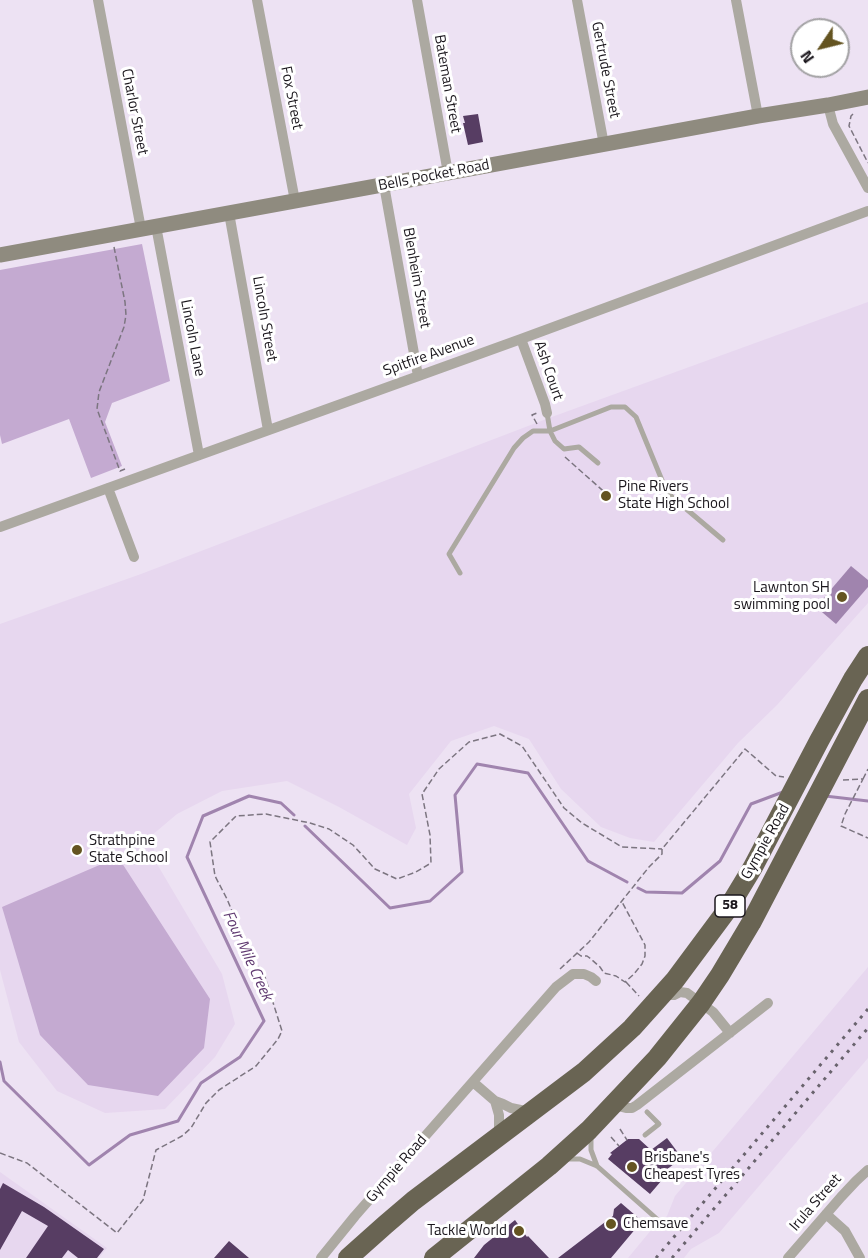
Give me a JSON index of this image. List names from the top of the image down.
{
  "streets": {
    "highway": ["Gympie Road", "58"],
    "main road": ["Bells Pocket Road"],
    "street": [
      "Gertrude Street",
      "Bateman Street",
      "Fox Street",
      "Charlor Street",
      "Blenheim Street",
      "Lincoln Street",
      "Lincoln Lane",
      "Spitfire Avenue",
      "Ash Court",
      "Irula Street"
    ]
  },
  "crossings": [
    ["Gertrude Street", "Bells Pocket Road"],
    ["Bateman Street", "Bells Pocket Road"],
    ["Fox Street", "Bells Pocket Road"],
    ["Charlor Street", "Bells Pocket Road"],
    ["Charlor Street", "Lincoln Lane"],
    ["Bells Pocket Road", "Blenheim Street"],
    ["Bells Pocket Road", "Lincoln Street"],
    ["Bells Pocket Road", "Lincoln Lane"],
    ["Blenheim Street", "Spitfire Avenue"],
    ["Lincoln Street", "Spitfire Avenue"],
    ["Lincoln Lane", "Spitfire Avenue"],
    ["Spitfire Avenue", "Ash Court"]
  ],
  "water": ["Four Mile Creek"],
  "places": [
    "Pine Rivers State High School",
    "Lawnton SH swimming pool",
    "Strathpine State School",
    "Brisbane's Cheapest Tyres",
    "Chemsave",
    "Tackle World"
  ],
  "north": "bottom left"
}
